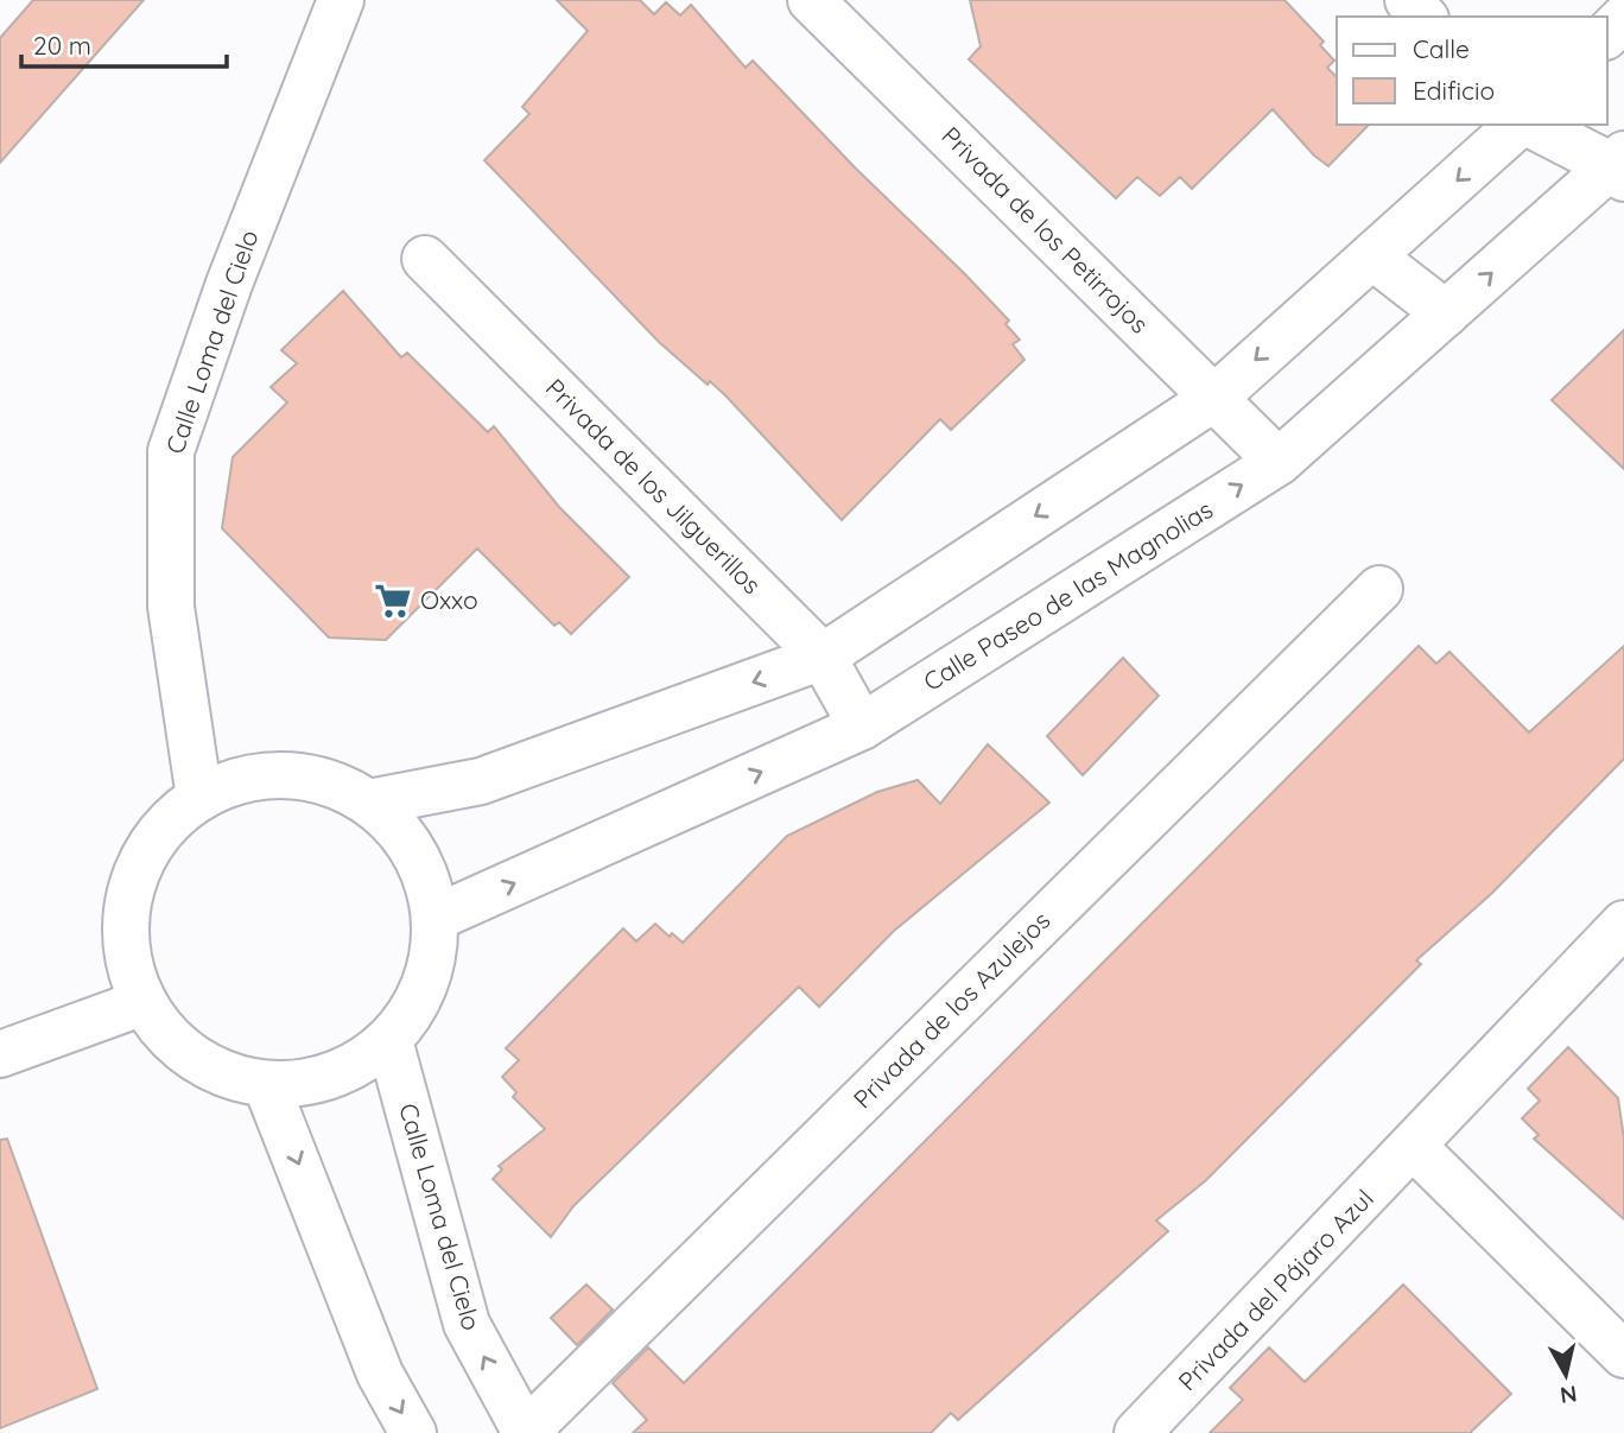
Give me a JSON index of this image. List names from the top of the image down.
{
  "streets": {
    "street": [
      "Privada de los Petirrojos",
      "Calle Loma del Cielo",
      "Privada de los Jilguerillos",
      "Calle Paseo de las Magnolias",
      "Privada de los Azulejos",
      "Privada del Pájaro Azul"
    ]
  },
  "crossings": [
    ["Privada de los Petirrojos", "Calle Paseo de las Magnolias"],
    ["Calle Loma del Cielo", "Privada de los Azulejos"],
    ["Privada de los Jilguerillos", "Calle Paseo de las Magnolias"]
  ],
  "places": {
    "supermarket": ["Oxxo"]
  },
  "legend": ["Calle", "Edificio"],
  "scale_bar": "20 m",
  "north": "bottom"
}
